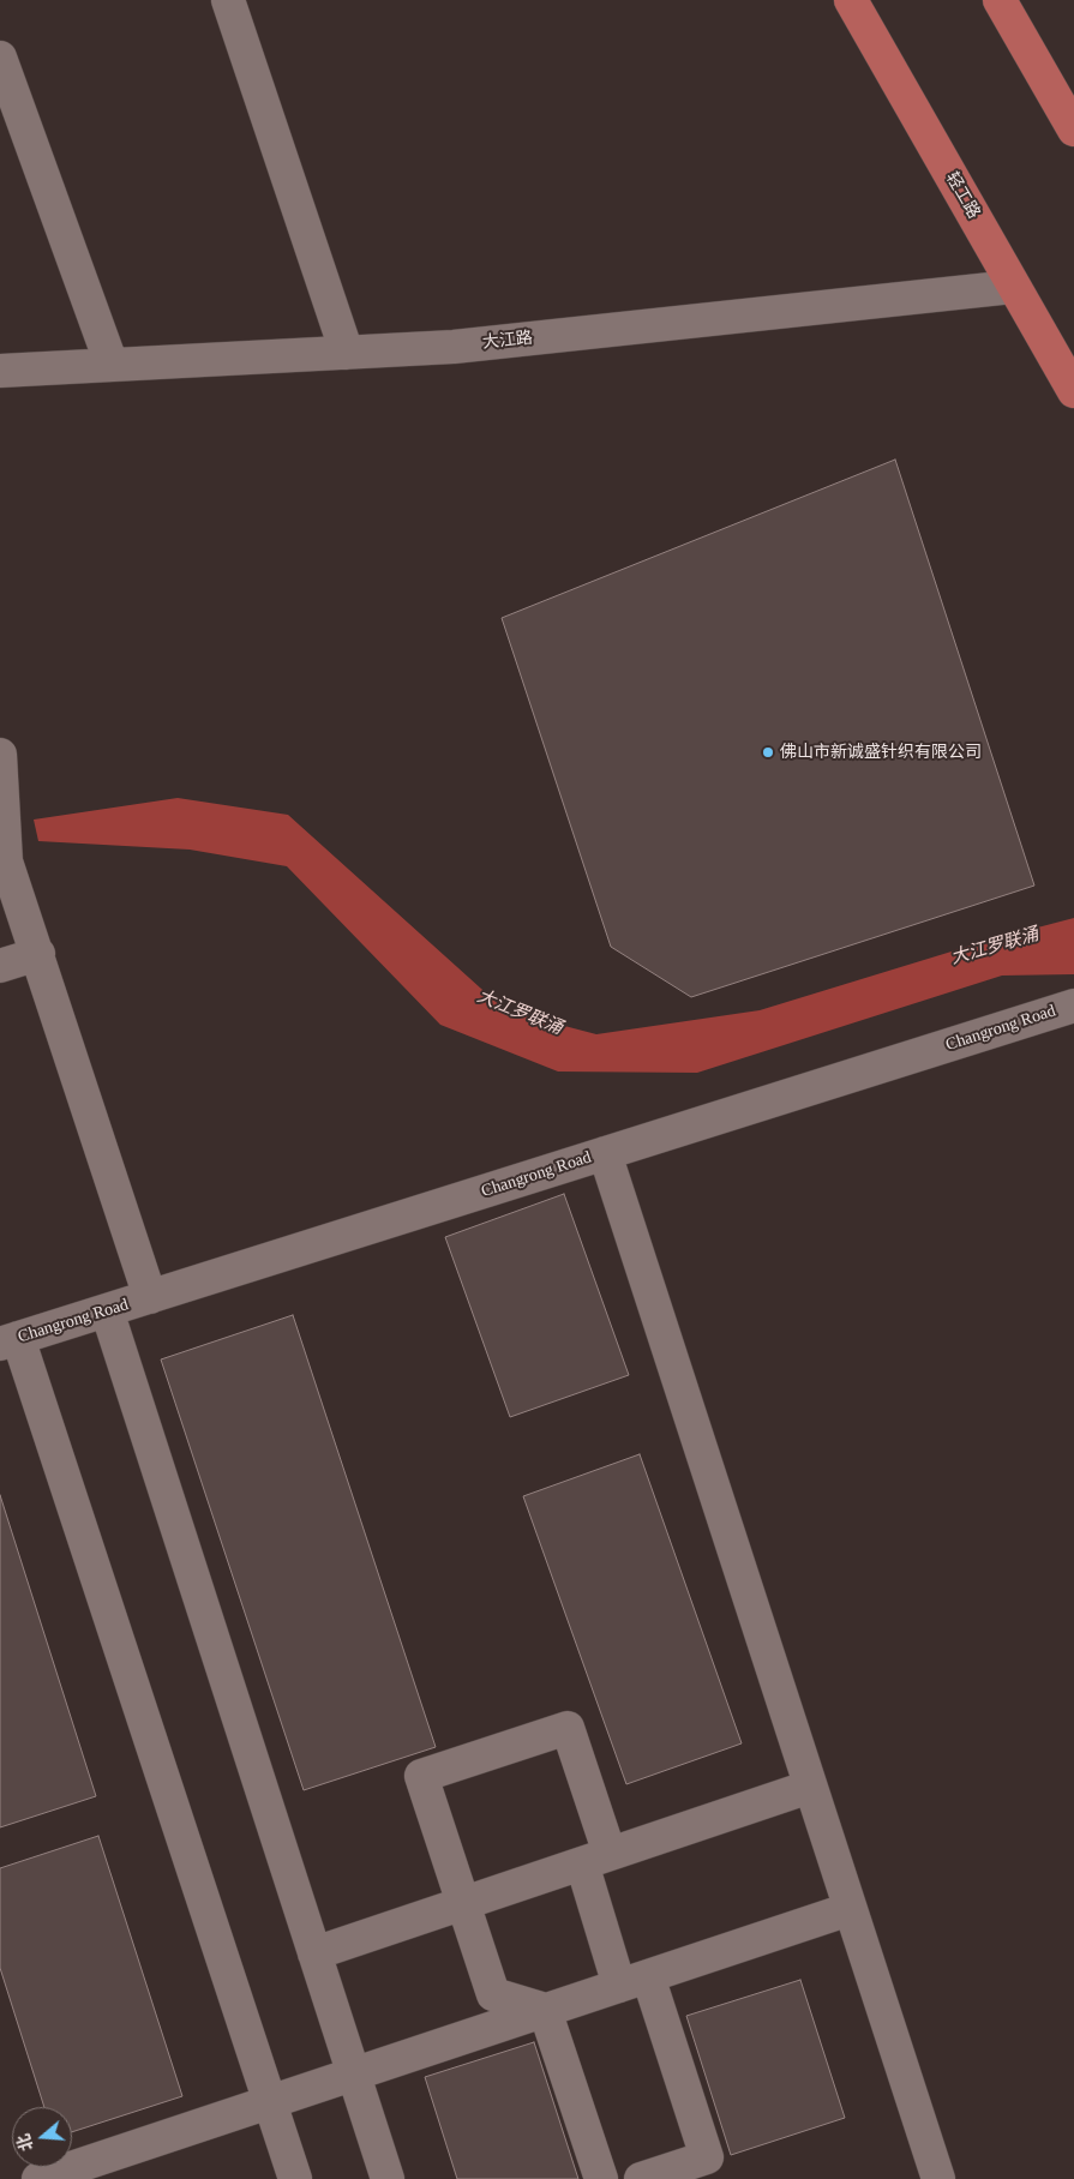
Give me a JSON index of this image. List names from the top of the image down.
{
  "streets": {
    "main road": ["轻工路"],
    "street": ["大江路", "Changrong Road"]
  },
  "crossings": [
    ["轻工路", "大江路"]
  ],
  "water": ["大江罗联涌"],
  "places": ["佛山市新诚盛针织有限公司"],
  "north": "left"
}
